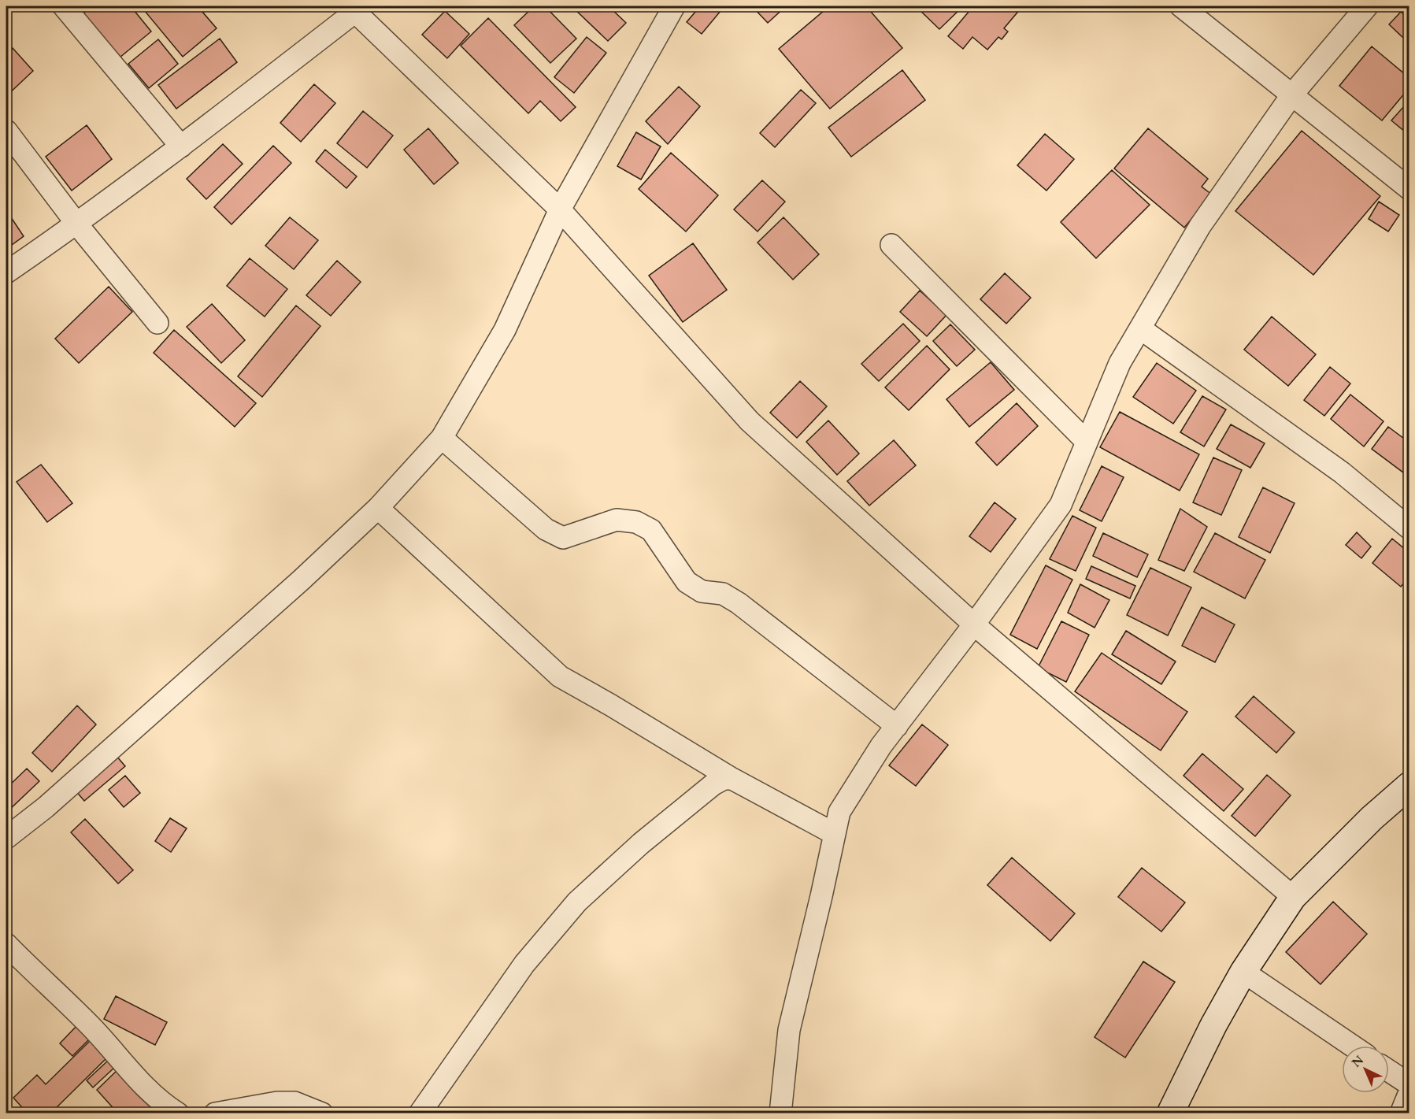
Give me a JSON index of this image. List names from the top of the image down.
{
  "north": "top left"
}
